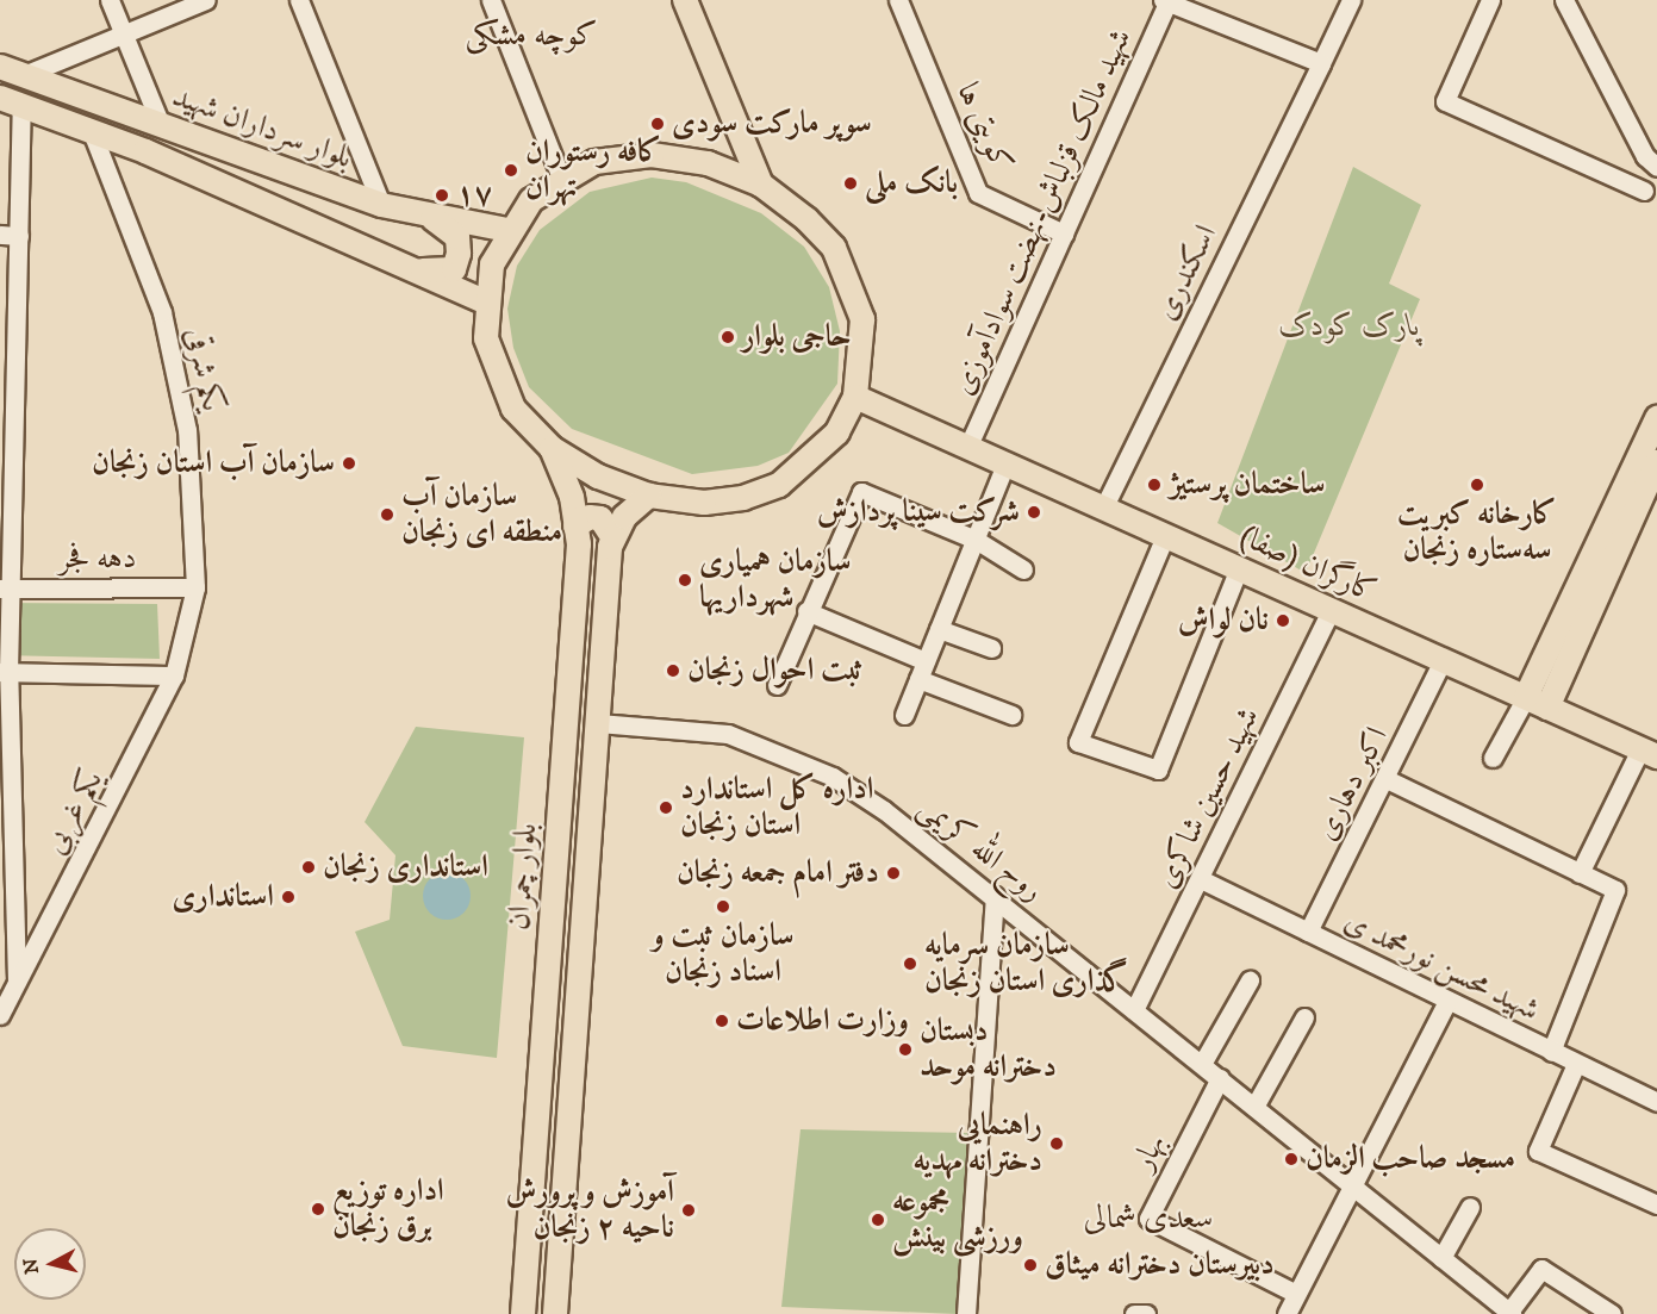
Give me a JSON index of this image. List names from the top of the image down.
{
  "streets": {
    "main road": ["بلوار سرداران شهید", "کارگران (صفا)", "بلوار چمران"],
    "street": [
      "کویتی ها",
      "شهید مالک قزلباش-نهضت سوادآموزی",
      "اسکندری",
      "یکم شرقی",
      "دهه فجر",
      "اکبر دهاری",
      "شهید حسین شاکری",
      "یکم غربی",
      "روح الله کریمی",
      "شهید محسن نورمحمد ی",
      "بهار"
    ]
  },
  "crossings": [
    ["بلوار سرداران شهید", "یکم شرقی"],
    ["کویتی ها", "شهید مالک قزلباش-نهضت سوادآموزی"],
    ["شهید مالک قزلباش-نهضت سوادآموزی", "کارگران (صفا)"],
    ["اسکندری", "کارگران (صفا)"],
    ["یکم شرقی", "دهه فجر"],
    ["یکم شرقی", "یکم غربی"],
    ["کارگران (صفا)", "اکبر دهاری"],
    ["کارگران (صفا)", "شهید حسین شاکری"],
    ["اکبر دهاری", "شهید محسن نورمحمد ی"],
    ["شهید حسین شاکری", "روح الله کریمی"],
    ["شهید حسین شاکری", "شهید محسن نورمحمد ی"],
    ["روح الله کریمی", "بلوار چمران"],
    ["روح الله کریمی", "بهار"]
  ],
  "districts": ["کوچه مشکی", "سعدی شمالی"],
  "parks": ["پارک کودک"],
  "places": [
    "سوپر مارکت سودی",
    "کافه رستوران تهران",
    "بانک ملی",
    "۱۷",
    "حاجی بلوار",
    "سازمان آب استان زنجان",
    "ساختمان پرستیژ",
    "کارخانه کبریت سه‌ستاره زنجان",
    "شرکت سینا پردازش",
    "سازمان آب منطقه ای زنجان",
    "سازمان همیاری شهرداریها",
    "نان لواش",
    "ثبت احوال زنجان",
    "اداره کل استاندارد استان زنجان",
    "استانداری زنجان",
    "دفتر امام جمعه زنجان",
    "استانداری",
    "سازمان ثبت و اسناد زنجان",
    "سازمان سرمایه گذاری استان زنجان",
    "وزارت اطلاعات",
    "دبستان دخترانه موحد",
    "راهنمایی دخترانه مهدیه",
    "مسجد صاحب الزمان",
    "اداره توزیع برق زنجان",
    "آموزش و پرورش ناحیه ۲ زنجان",
    "مجموعه ورزشی بینش",
    "دبیرستان دخترانه میثاق"
  ],
  "north": "left"
}
